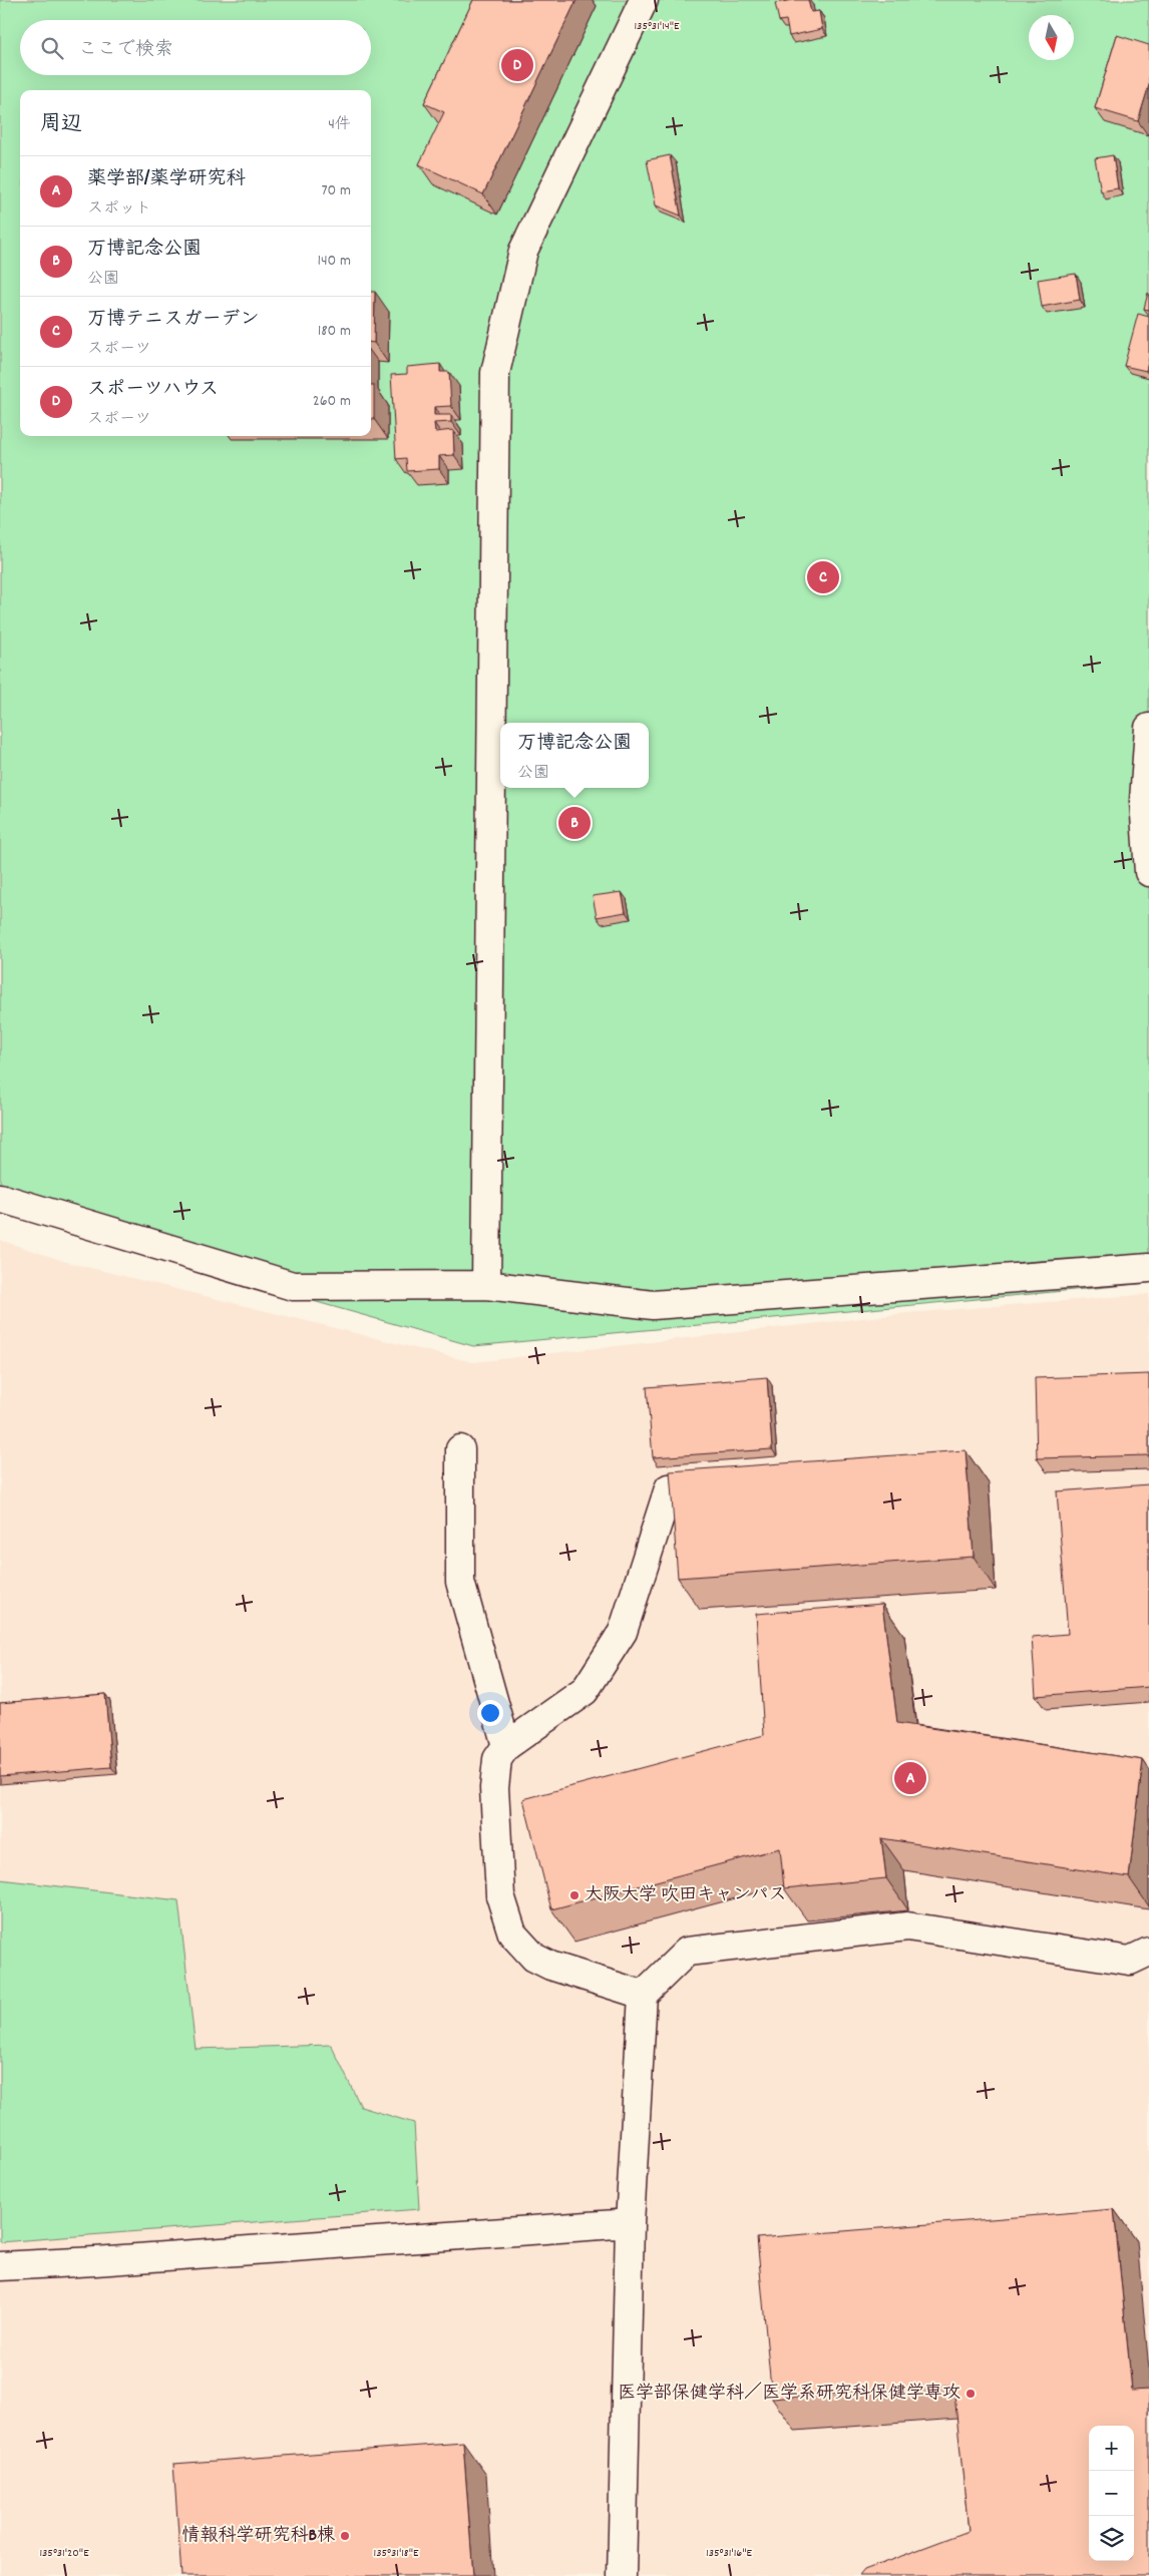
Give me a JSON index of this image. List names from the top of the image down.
{
  "places": ["大阪大学 吹田キャンパス", "医学部保健学科／医学系研究科保健学専攻", "情報科学研究科B棟"],
  "north": "bottom",
  "page": {
    "search": "ここで検索",
    "pins": [
      "D",
      "C",
      "B",
      "A"
    ],
    "heading": ["周辺", "4件"],
    "list": [
      {
        "mark": "A",
        "name": "薬学部/薬学研究科",
        "note": "スポット",
        "value": "70 m"
      },
      {
        "mark": "B",
        "name": "万博記念公園",
        "note": "公園",
        "value": "140 m"
      },
      {
        "mark": "C",
        "name": "万博テニスガーデン",
        "note": "スポーツ",
        "value": "180 m"
      },
      {
        "mark": "D",
        "name": "スポーツハウス",
        "note": "スポーツ",
        "value": "260 m"
      }
    ],
    "popup": ["万博記念公園", "公園"],
    "map_buttons": ["+", "−"]
  },
  "coordinates": [
    "135°31'14\"E",
    "135°31'20\"E",
    "135°31'18\"E",
    "135°31'16\"E"
  ]
}
